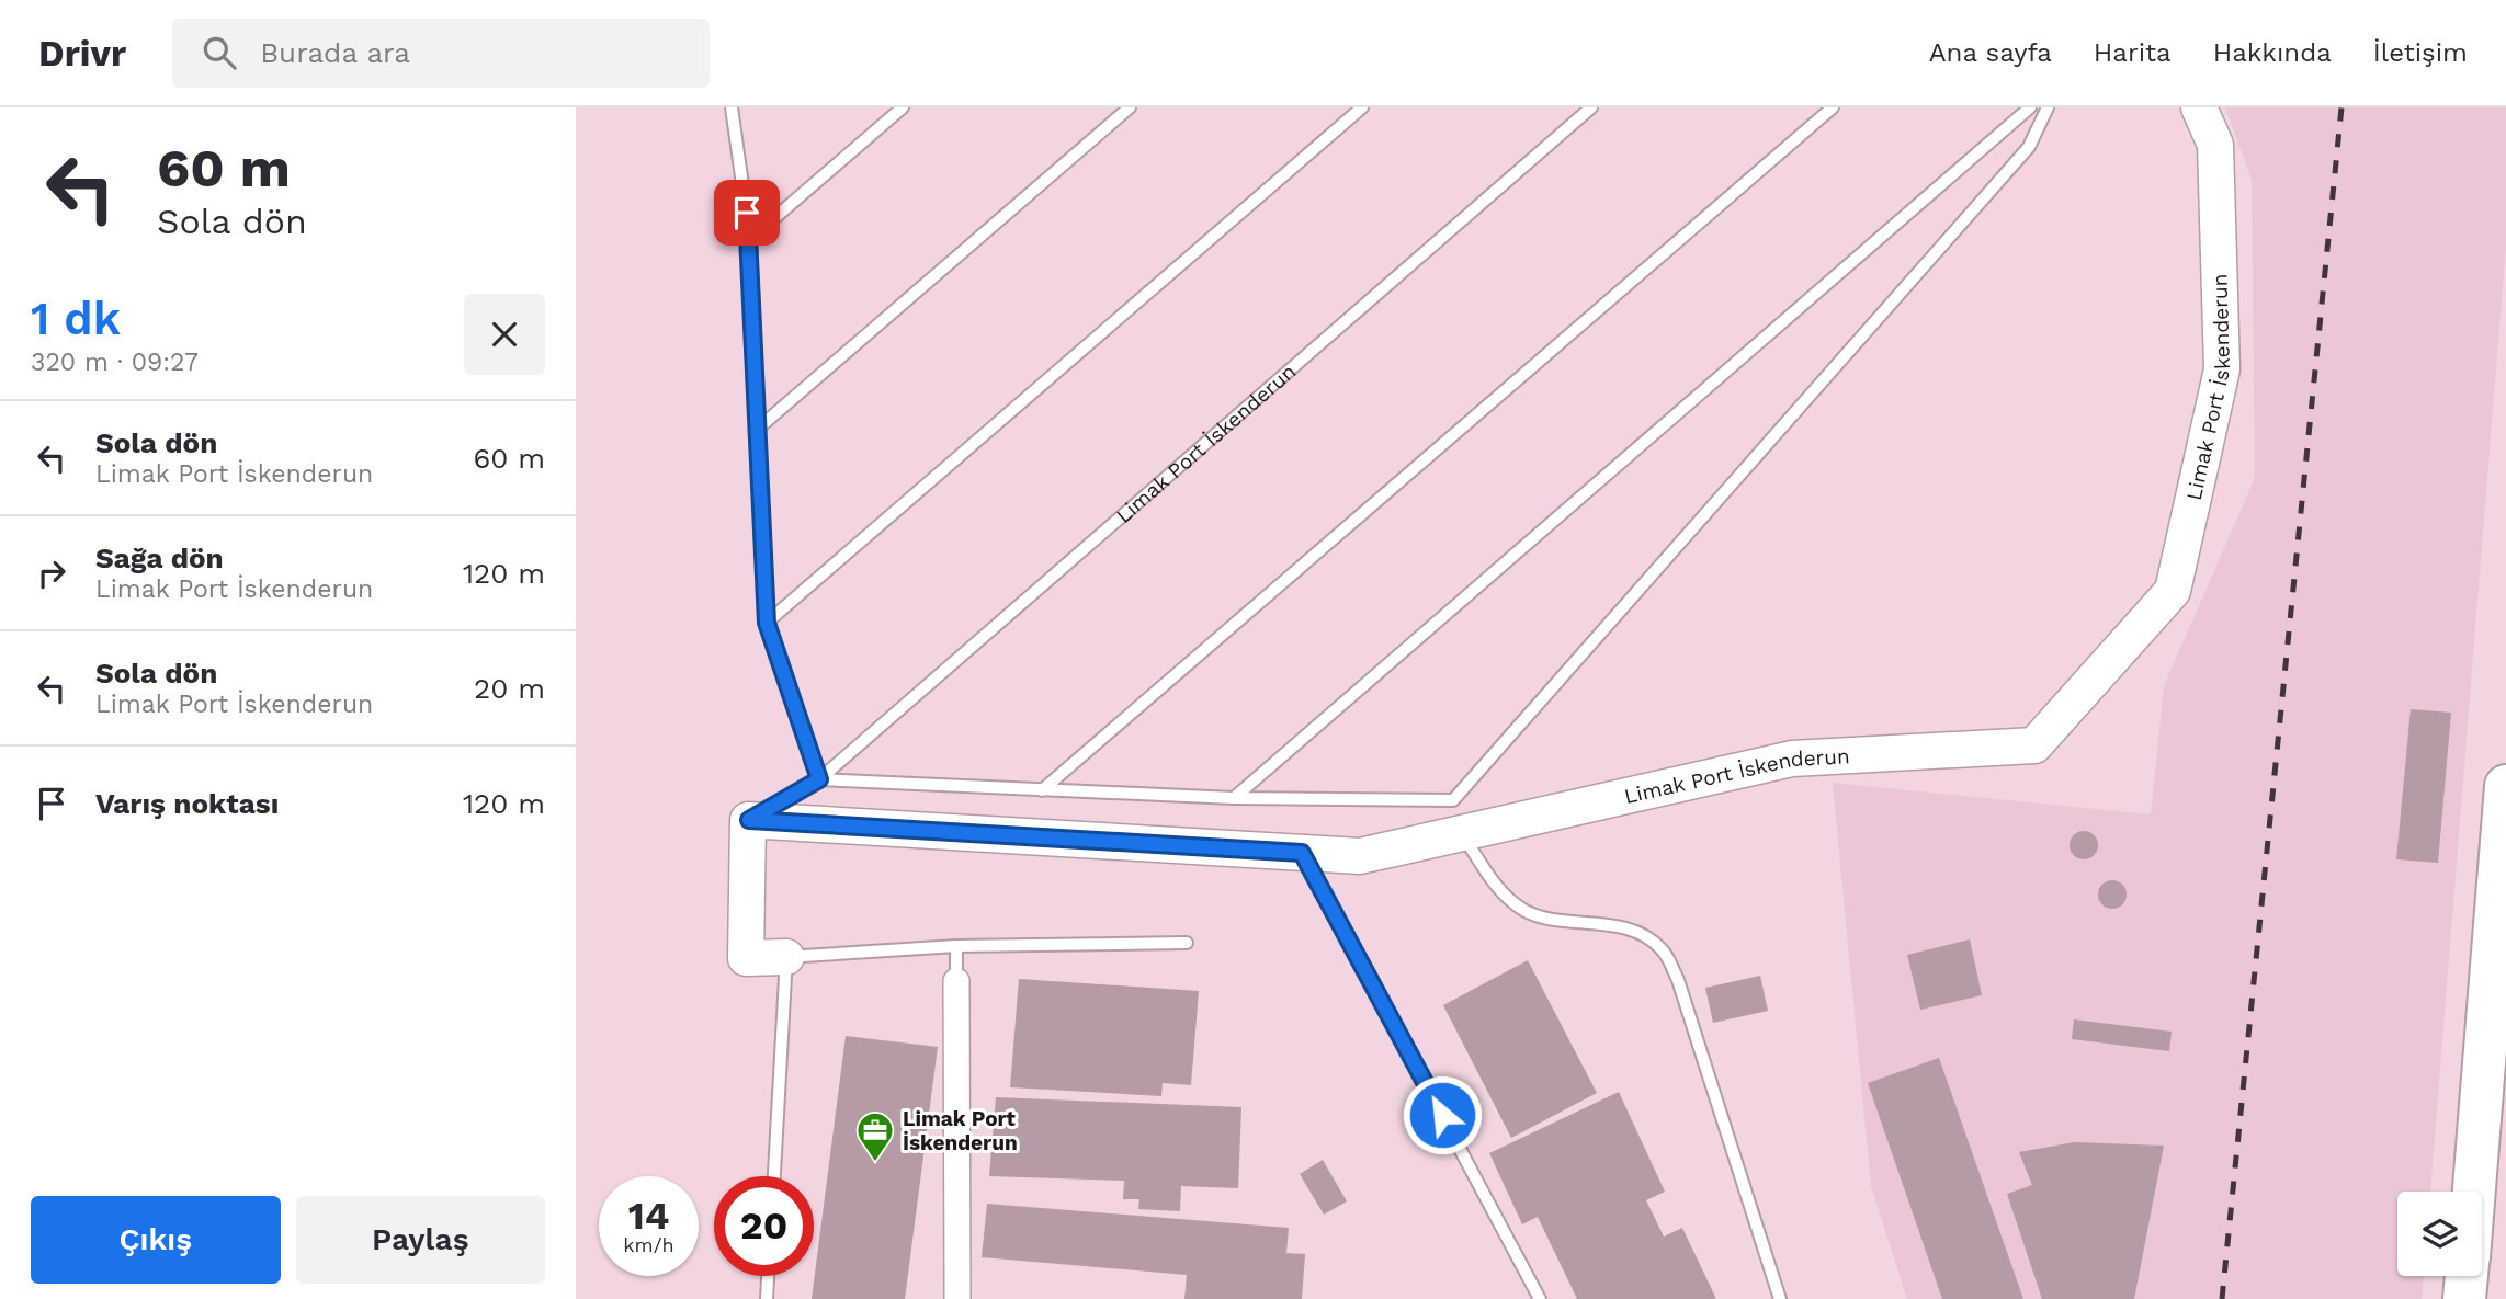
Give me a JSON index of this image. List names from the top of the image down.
{
  "streets": {
    "street": ["Limak Port İskenderun"]
  },
  "places": {
    "office": ["Limak Port İskenderun"]
  },
  "page": {
    "header": "Drivr",
    "search": "Burada ara",
    "nav": [
      "Ana sayfa",
      "Harita",
      "Hakkında",
      "İletişim"
    ],
    "turn": ["60 m", "Sola dön"],
    "heading": ["1 dk", "320 m · 09:27"],
    "list": [
      {
        "name": "Sola dön",
        "note": "Limak Port İskenderun",
        "value": "60 m"
      },
      {
        "name": "Sağa dön",
        "note": "Limak Port İskenderun",
        "value": "120 m"
      },
      {
        "name": "Sola dön",
        "note": "Limak Port İskenderun",
        "value": "20 m"
      },
      {
        "name": "Varış noktası",
        "value": "120 m"
      }
    ],
    "speed": "14 km/h",
    "limit": "20",
    "buttons": ["Çıkış", "Paylaş"]
  }
}
